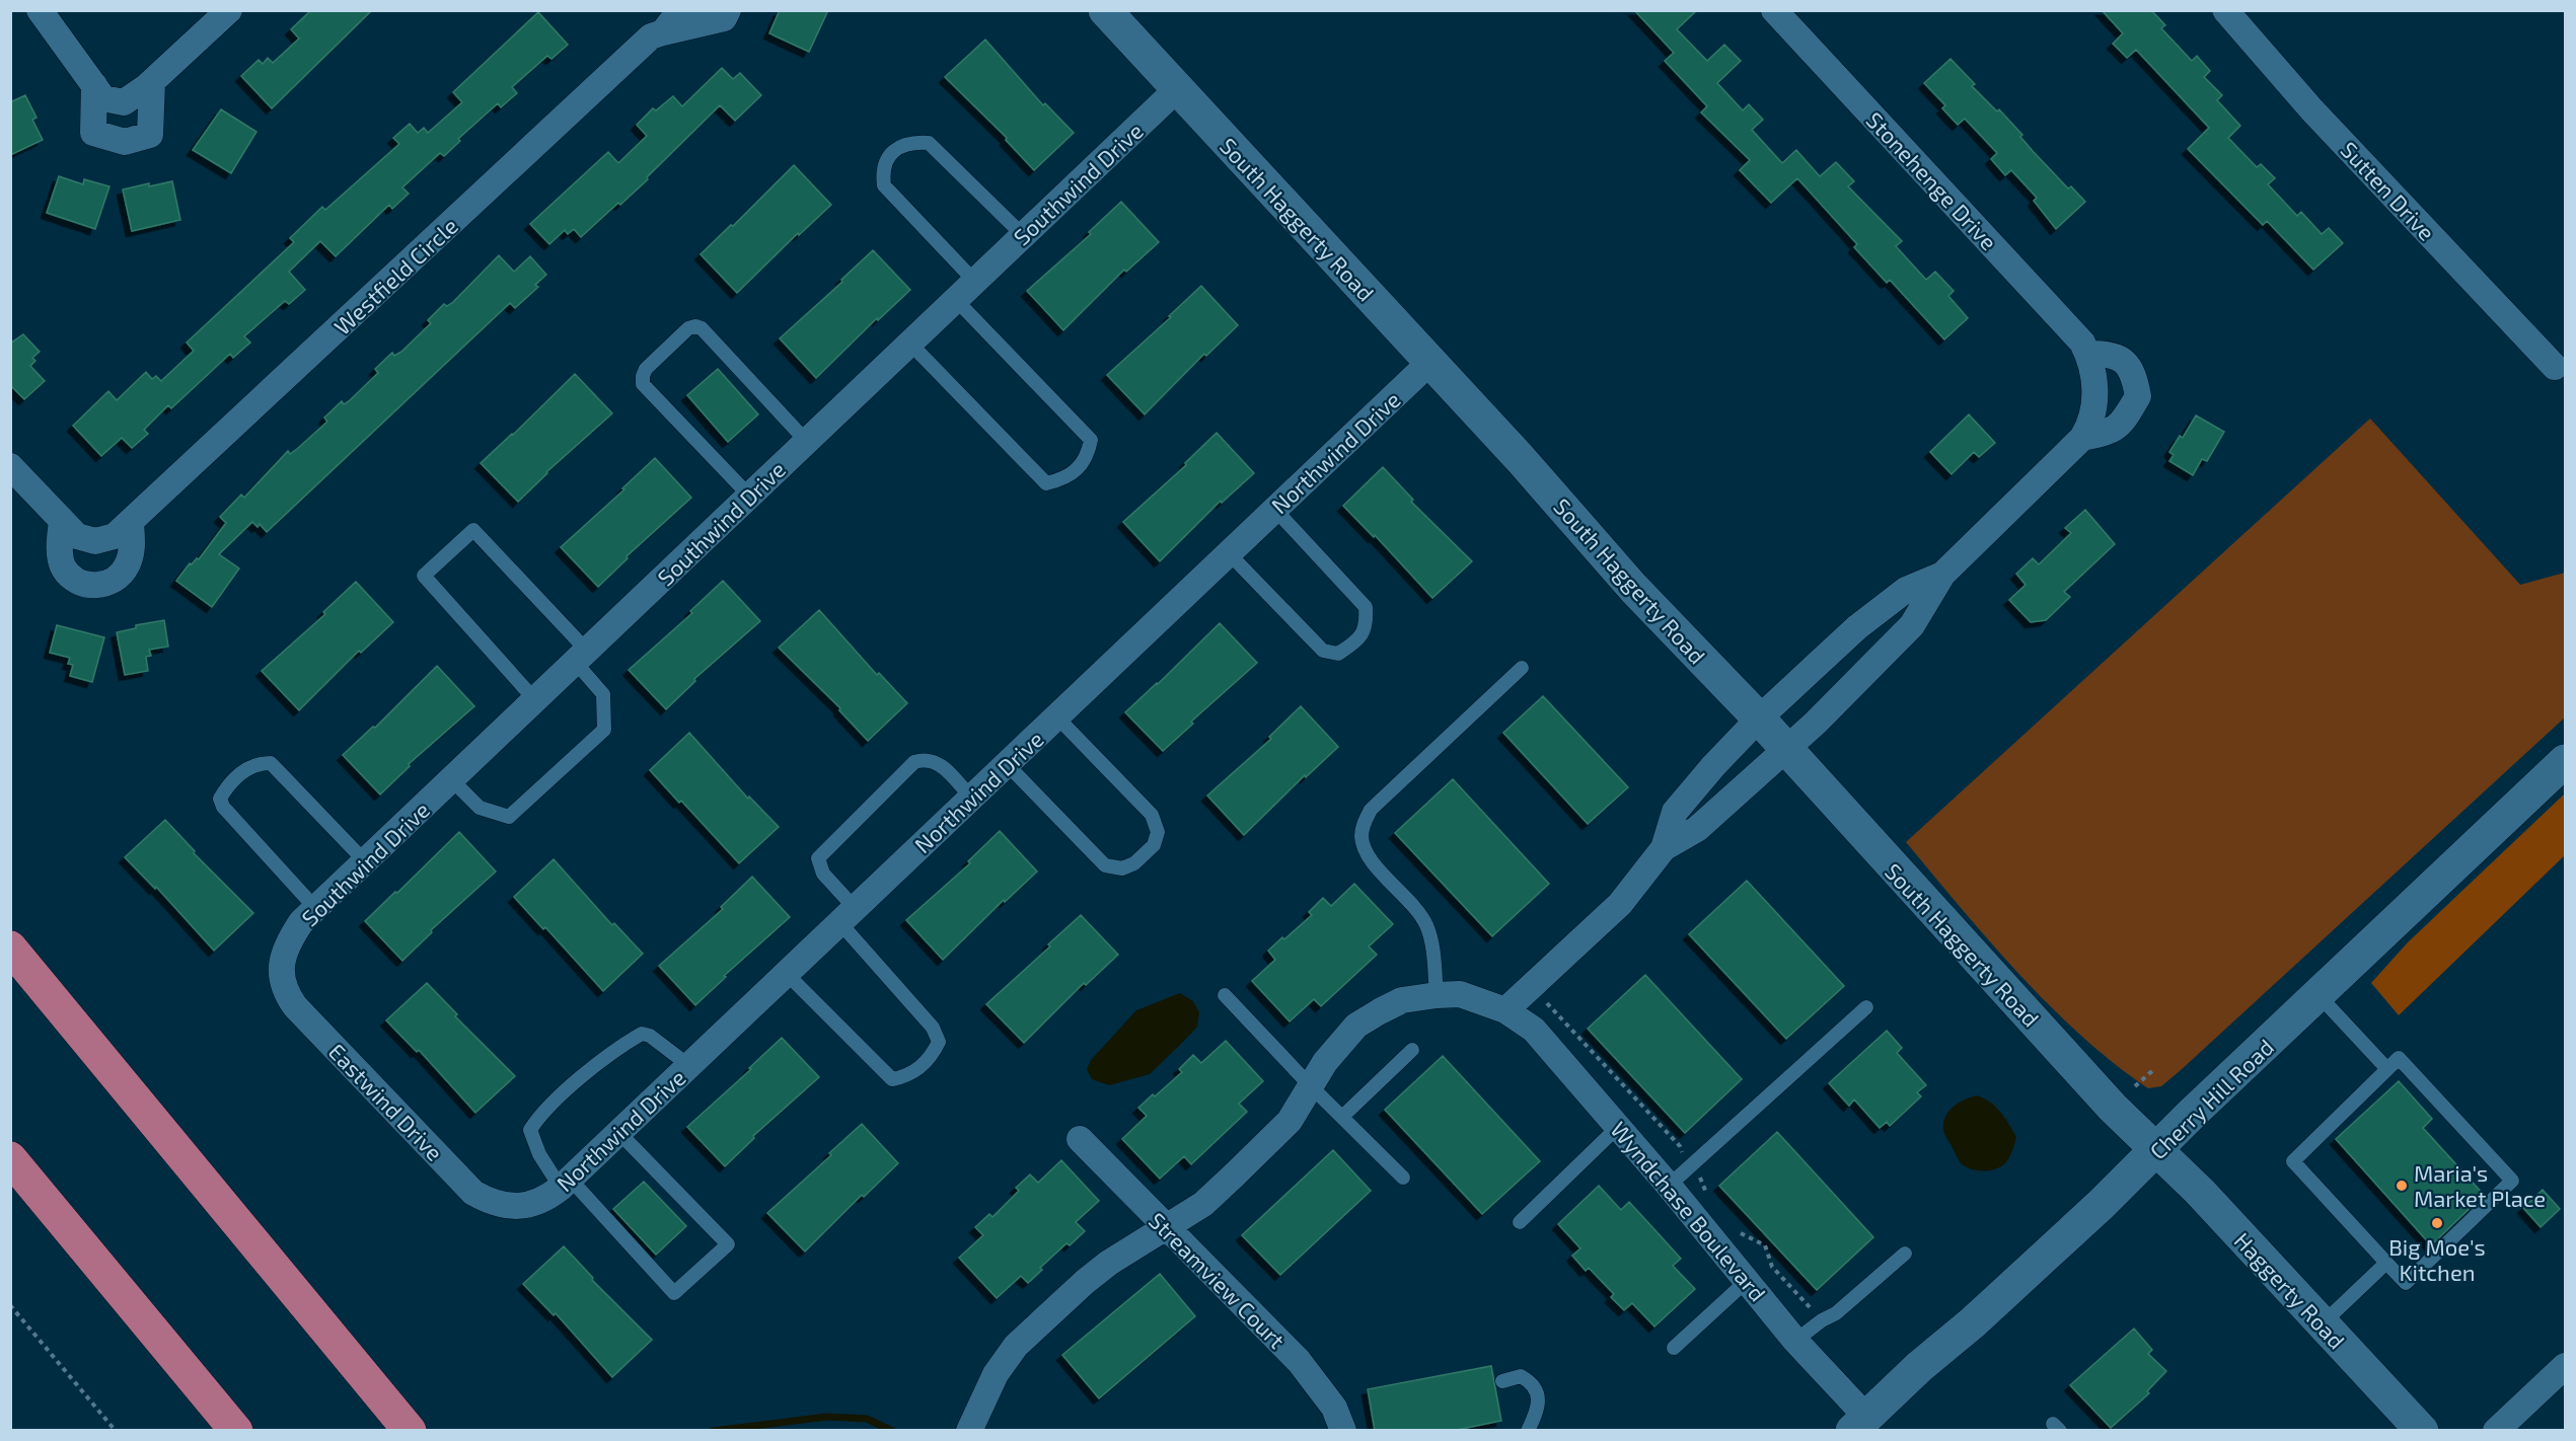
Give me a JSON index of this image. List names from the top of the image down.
{
  "streets": {
    "main road": ["South Haggerty Road", "Cherry Hill Road", "Haggerty Road"],
    "street": [
      "Stonehenge Drive",
      "Southwind Drive",
      "Sutten Drive",
      "Westfield Circle",
      "Northwind Drive",
      "Eastwind Drive",
      "Wyndchase Boulevard",
      "Streamview Court"
    ]
  },
  "crossings": [
    ["Stonehenge Drive", "South Haggerty Road"],
    ["Southwind Drive", "South Haggerty Road"],
    ["Southwind Drive", "Eastwind Drive"],
    ["South Haggerty Road", "Northwind Drive"],
    ["South Haggerty Road", "Cherry Hill Road"],
    ["South Haggerty Road", "Haggerty Road"],
    ["Northwind Drive", "Eastwind Drive"],
    ["Cherry Hill Road", "Wyndchase Boulevard"],
    ["Cherry Hill Road", "Haggerty Road"],
    ["Wyndchase Boulevard", "Streamview Court"]
  ],
  "places": ["Maria's Market Place", "Big Moe's Kitchen"]
}
